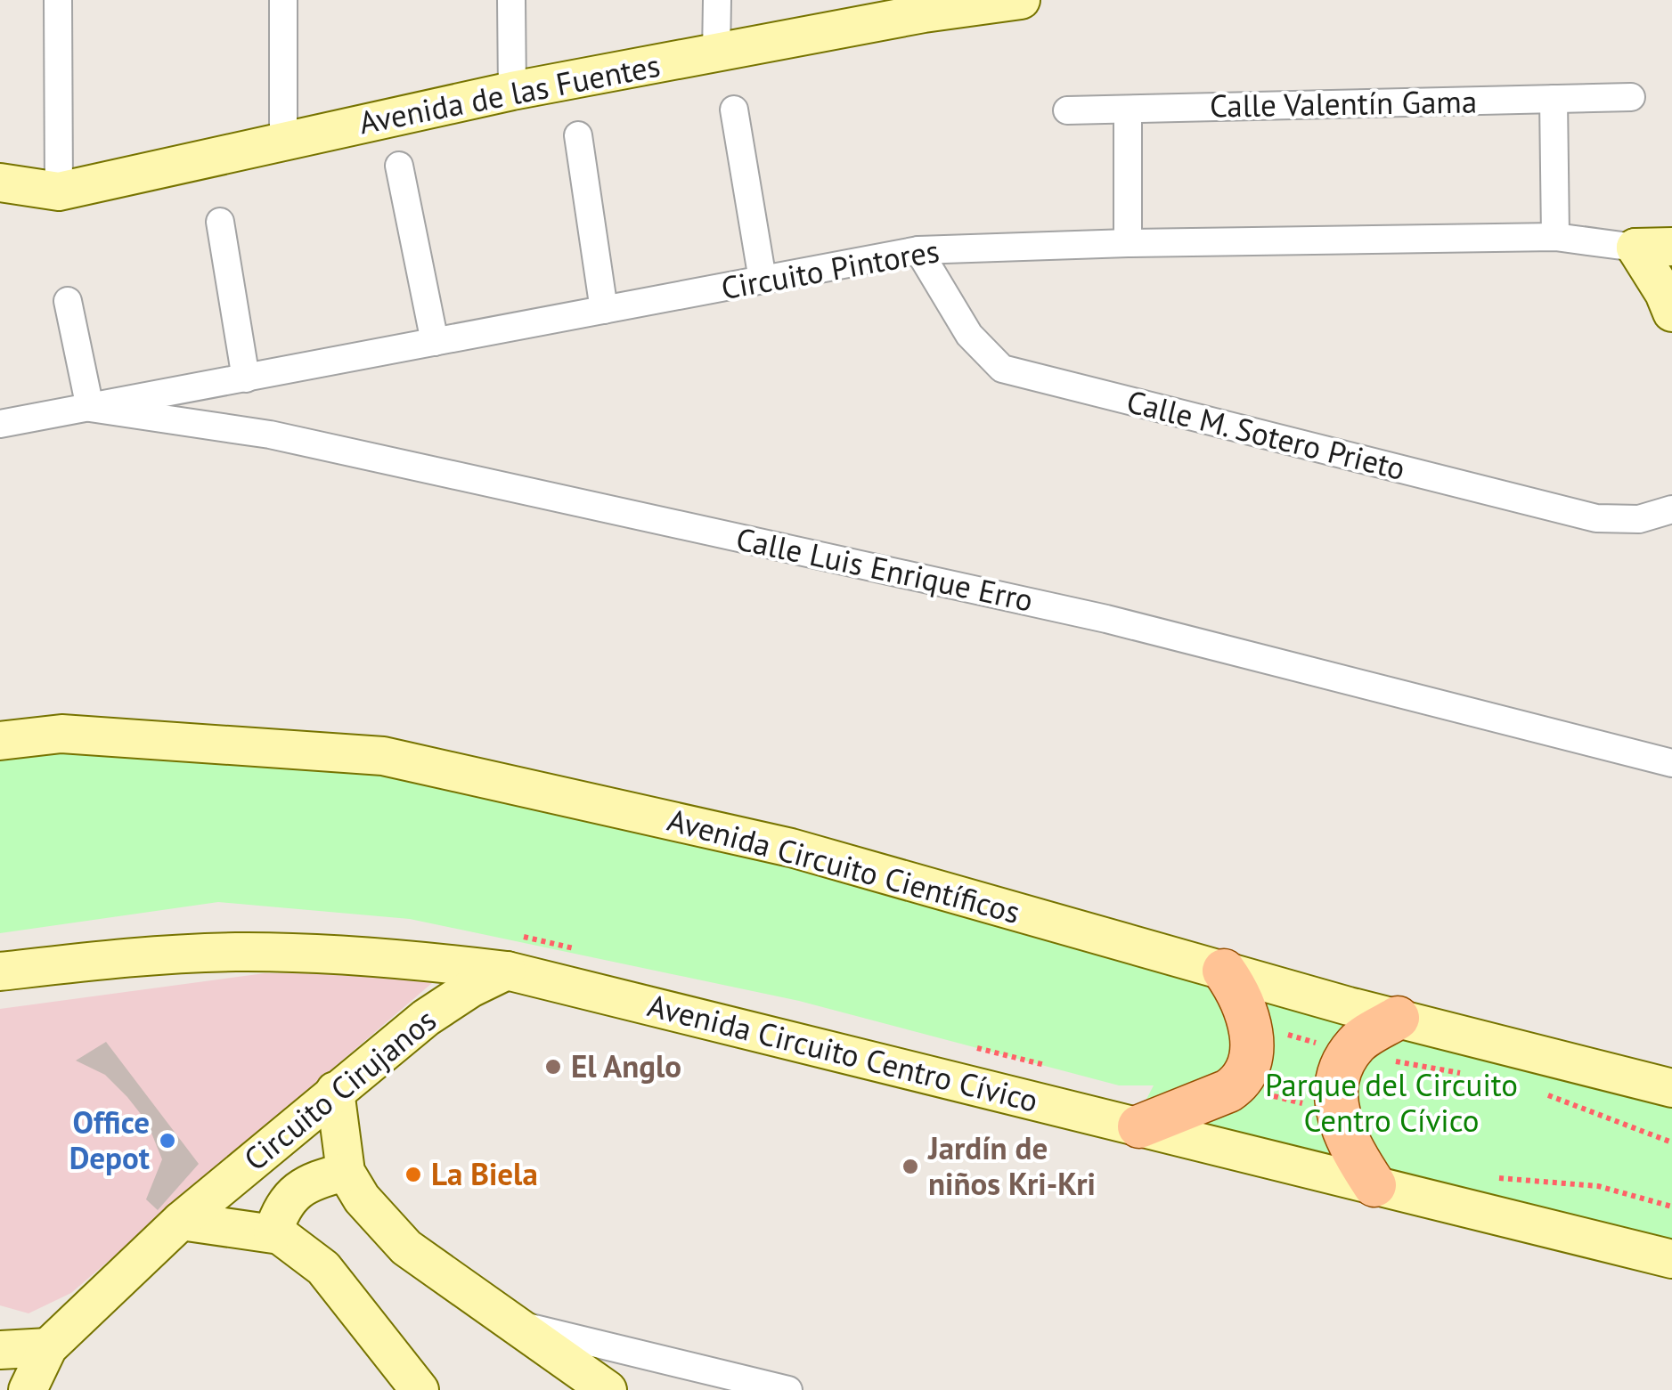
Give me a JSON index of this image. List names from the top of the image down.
{
  "streets": {
    "main road": [
      "Avenida de las Fuentes",
      "Avenida Circuito Científicos",
      "Avenida Circuito Centro Cívico",
      "Circuito Cirujanos"
    ],
    "street": [
      "Calle Valentín Gama",
      "Circuito Pintores",
      "Calle M. Sotero Prieto",
      "Calle Luis Enrique Erro"
    ]
  },
  "crossings": [
    ["Circuito Pintores", "Calle M. Sotero Prieto"],
    ["Circuito Pintores", "Calle Luis Enrique Erro"],
    ["Avenida Circuito Centro Cívico", "Circuito Cirujanos"]
  ],
  "parks": ["Parque del Circuito Centro Cívico"],
  "places": [
    "El Anglo",
    "Office Depot",
    "Jardín de niños Kri-Kri",
    "La Biela"
  ]
}
